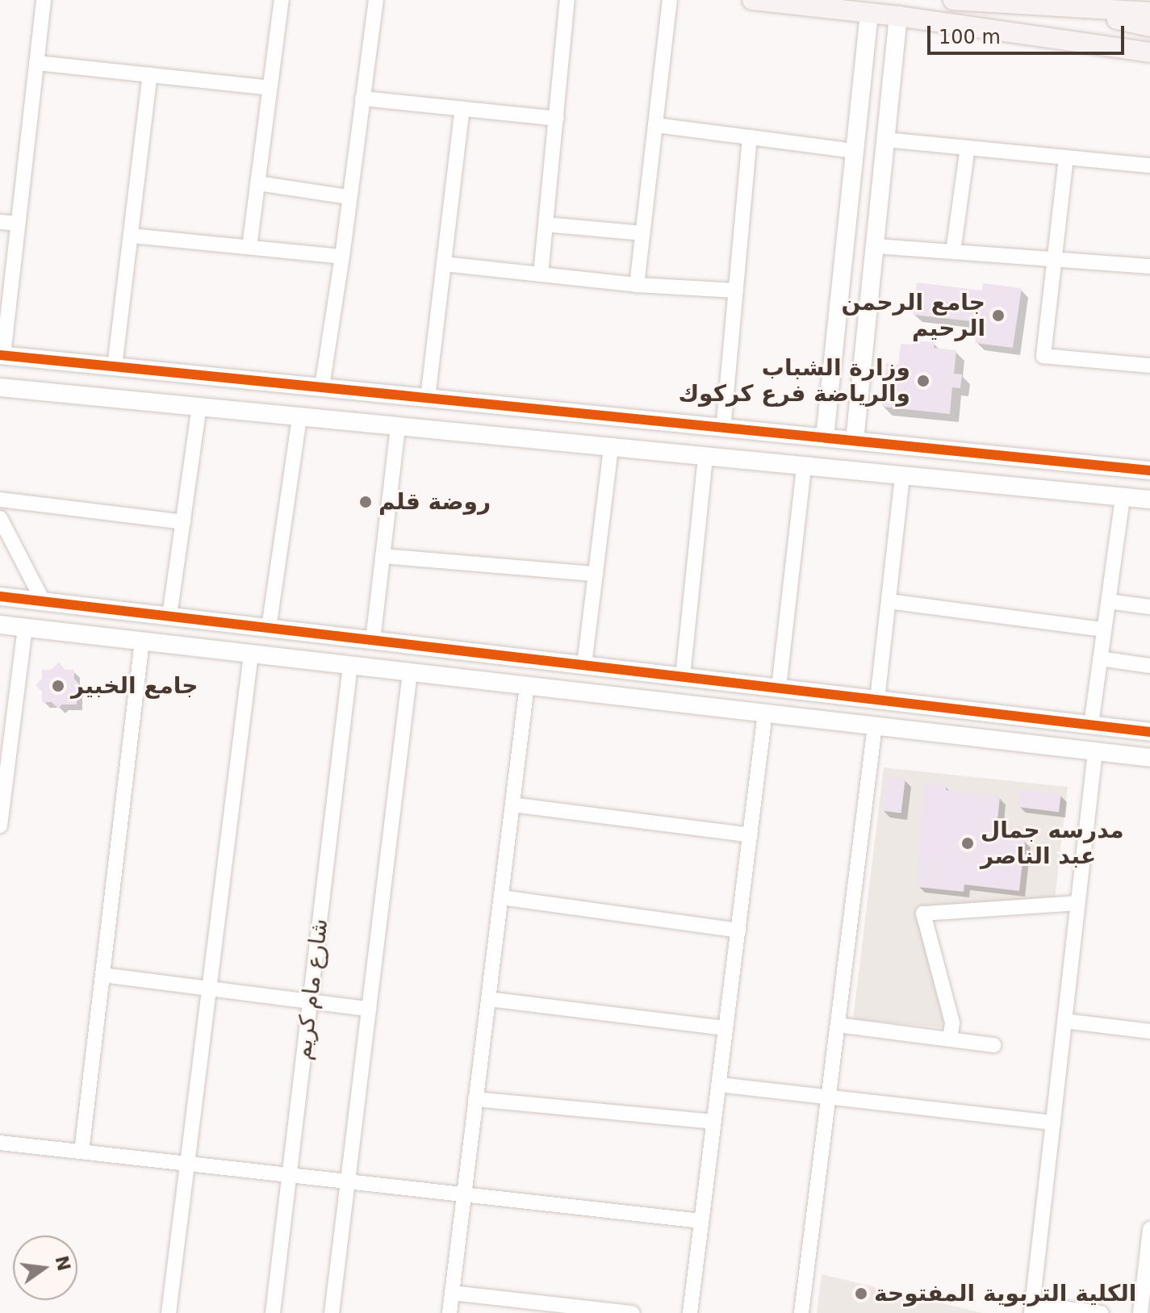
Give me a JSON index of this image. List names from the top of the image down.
{
  "streets": {
    "street": ["شارع مام كريم"]
  },
  "places": [
    "جامع الرحمن الرحيم",
    "وزارة الشباب والرياضة فرع كركوك",
    "روضة قلم",
    "جامع الخبير",
    "مدرسه جمال عبد الناصر",
    "الكلية التربوية المفتوحة"
  ],
  "scale_bar": "100 m",
  "north": "right"
}
